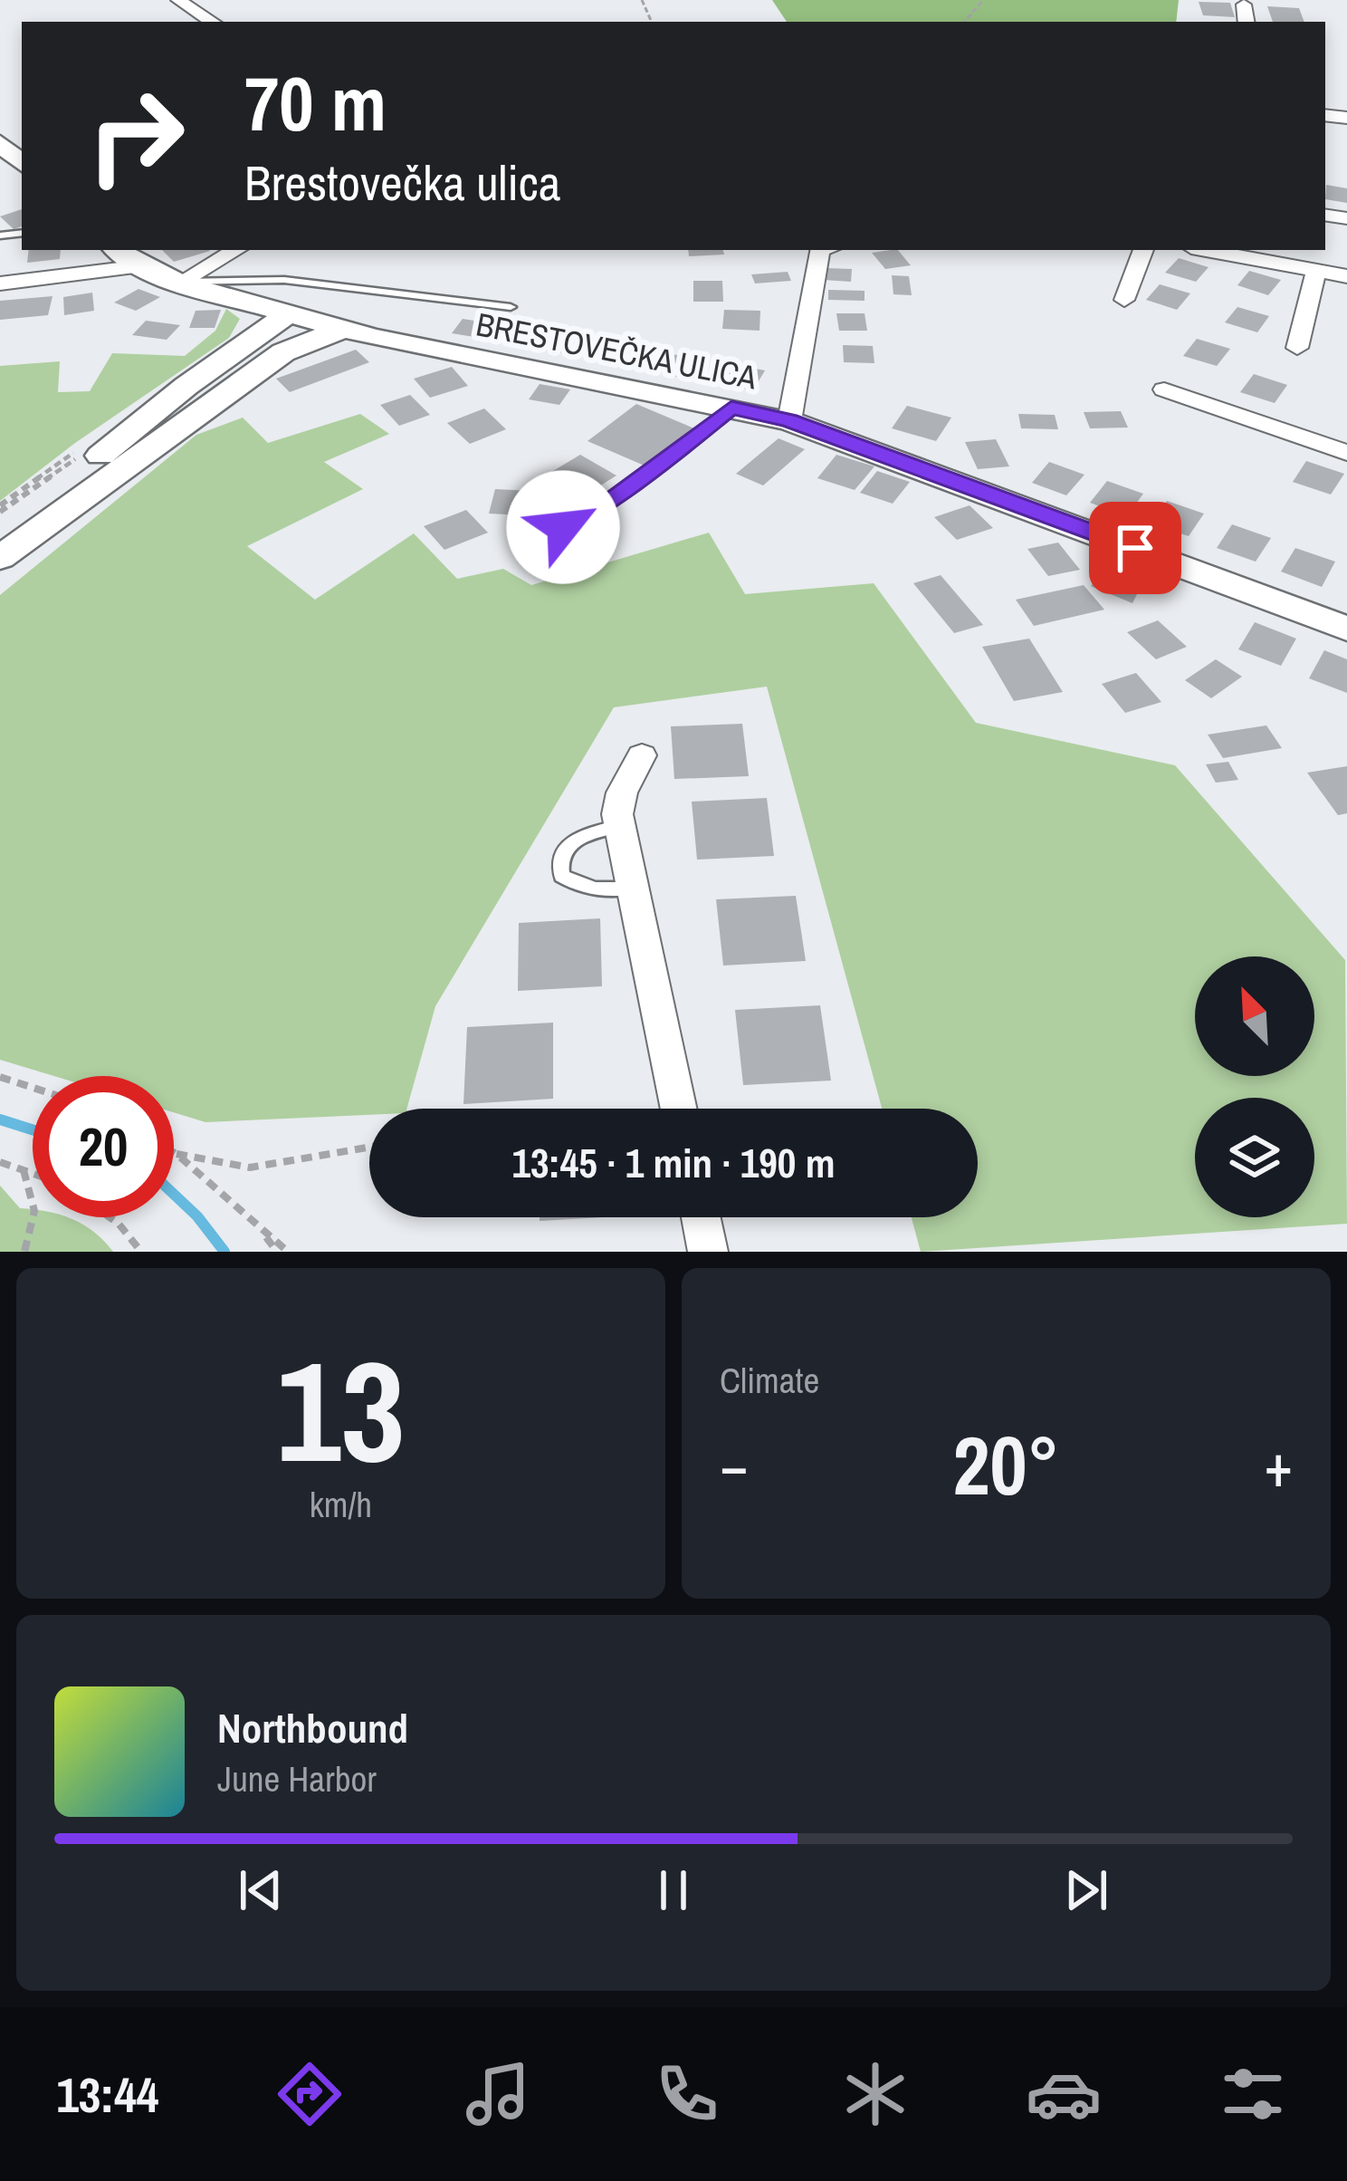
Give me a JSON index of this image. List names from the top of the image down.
{
  "streets": {
    "street": ["BRESTOVEČKA ULICA"]
  },
  "north": "top left",
  "page": {
    "turn": ["70 m", "Brestovečka ulica"],
    "limit": "20",
    "trip": "13:45 · 1 min · 190 m",
    "tile": [
      ["13", "km/h"],
      "Climate"
    ],
    "heat": ["−", "20°", "+"],
    "song": ["Northbound", "June Harbor"],
    "tabs": "13:44"
  }
}
